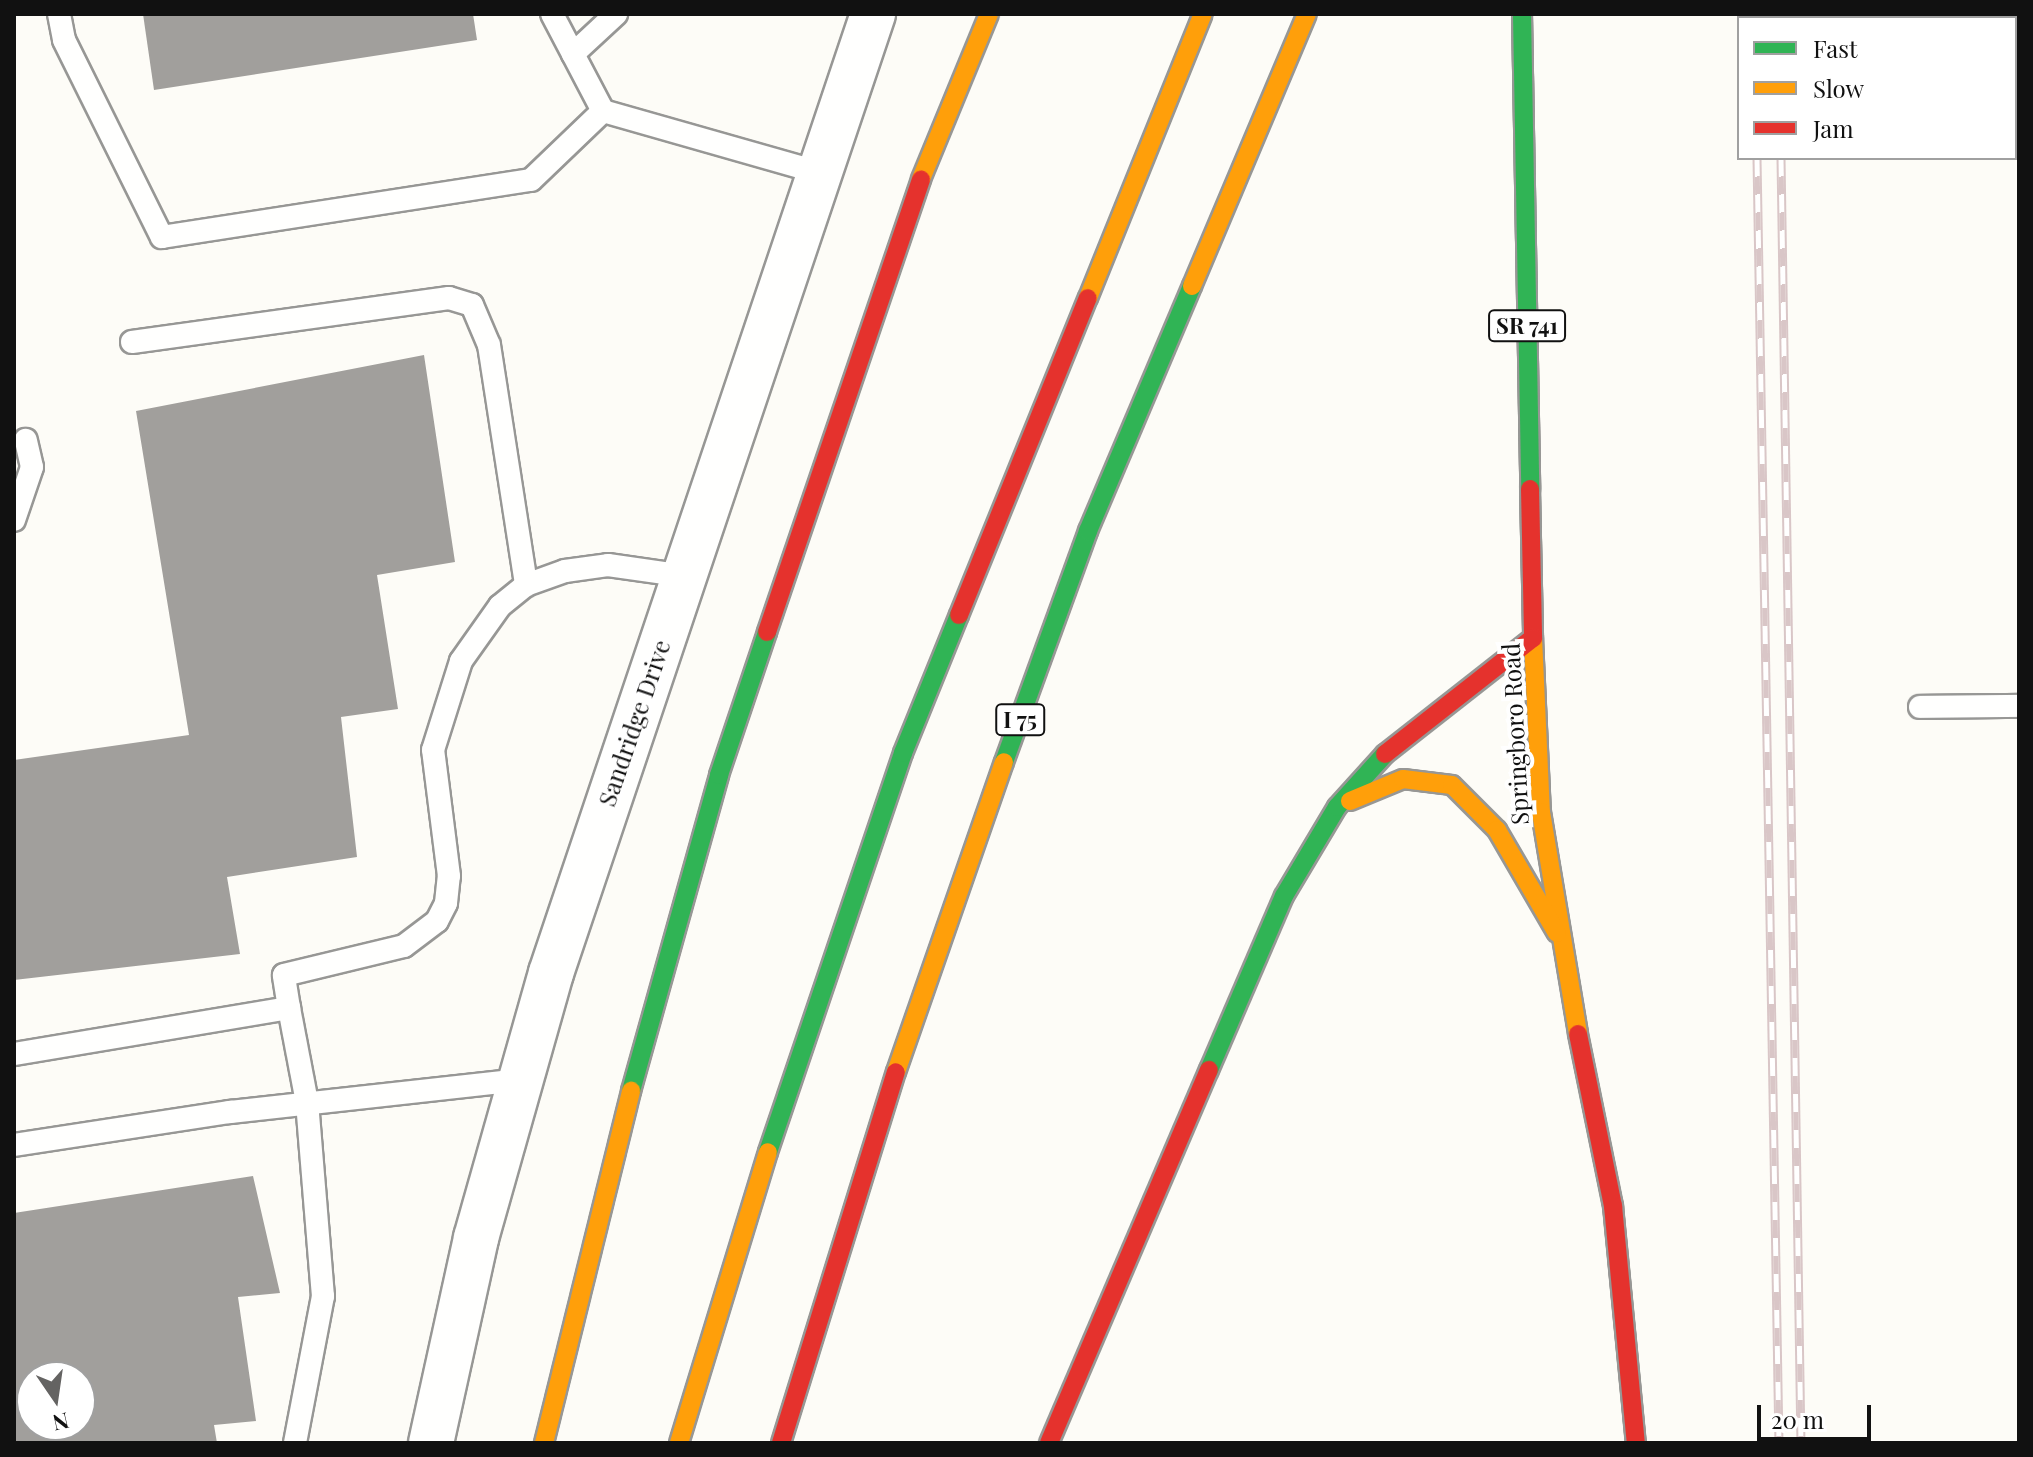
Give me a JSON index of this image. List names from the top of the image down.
{
  "streets": {
    "main road": ["SR 741", "I 75", "Springboro Road"],
    "street": ["Sandridge Drive"]
  },
  "legend": ["Fast", "Slow", "Jam"],
  "scale_bar": "20 m",
  "north": "bottom"
}
